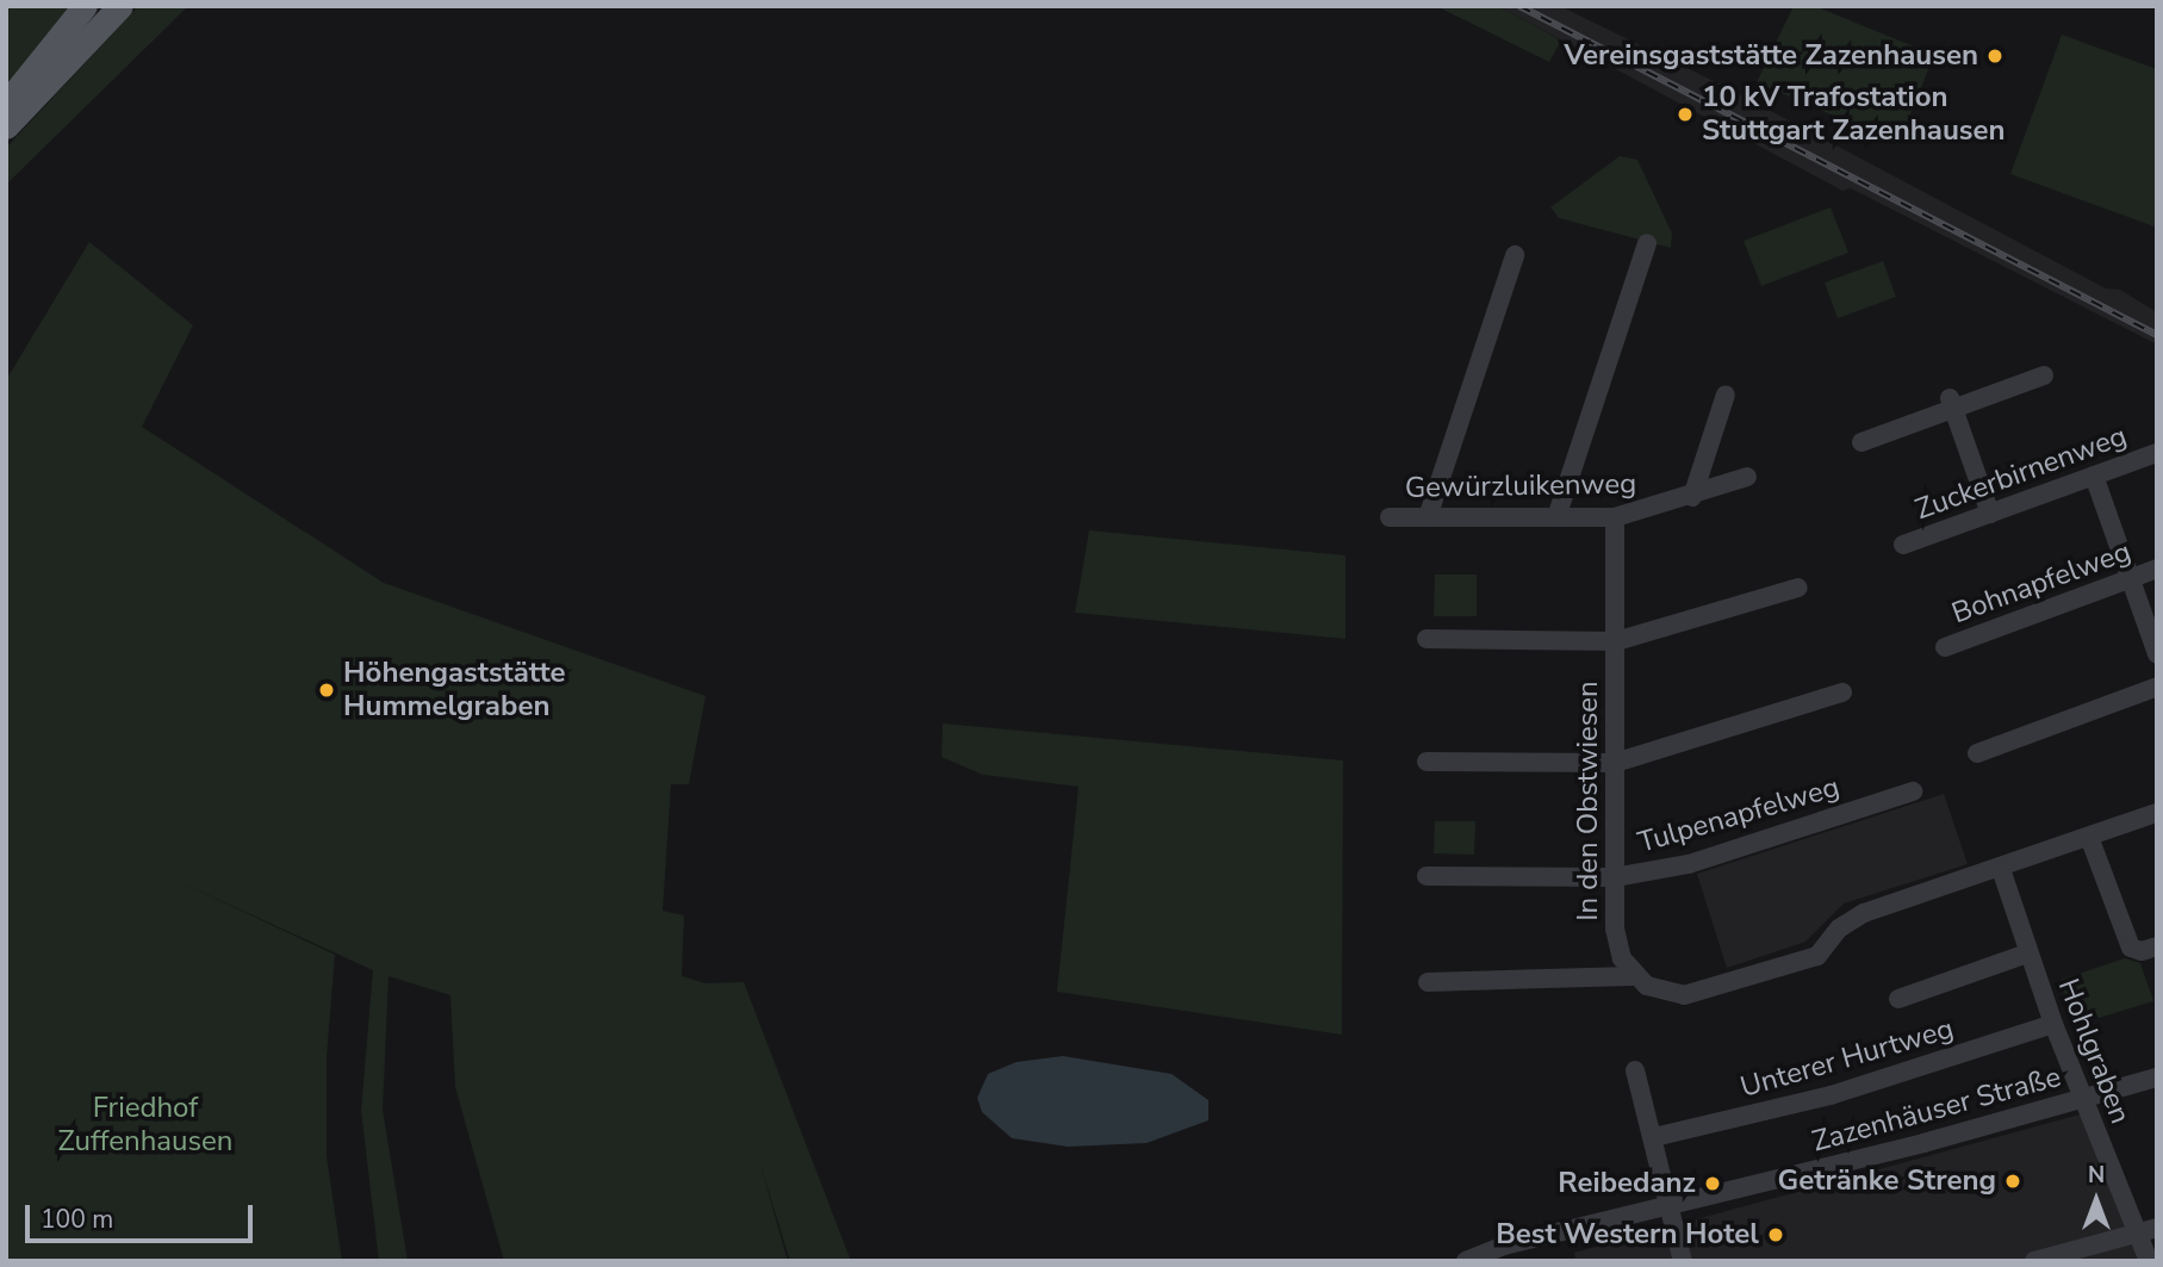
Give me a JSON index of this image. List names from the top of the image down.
{
  "streets": {
    "street": [
      "Zuckerbirnenweg",
      "Gewürzluikenweg",
      "Bohnapfelweg",
      "In den Obstwiesen",
      "Tulpenapfelweg",
      "Hohlgraben",
      "Unterer Hurtweg",
      "Zazenhäuser Straße"
    ]
  },
  "crossings": [
    ["Gewürzluikenweg", "In den Obstwiesen"],
    ["In den Obstwiesen", "Tulpenapfelweg"],
    ["Hohlgraben", "Unterer Hurtweg"],
    ["Hohlgraben", "Zazenhäuser Straße"]
  ],
  "parks": ["Friedhof Zuffenhausen"],
  "places": [
    "Vereinsgaststätte Zazenhausen",
    "10 kV Trafostation Stuttgart Zazenhausen",
    "Höhengaststätte Hummelgraben",
    "Getränke Streng",
    "Reibedanz",
    "Best Western Hotel"
  ],
  "scale_bar": "100 m",
  "north": "top"
}
